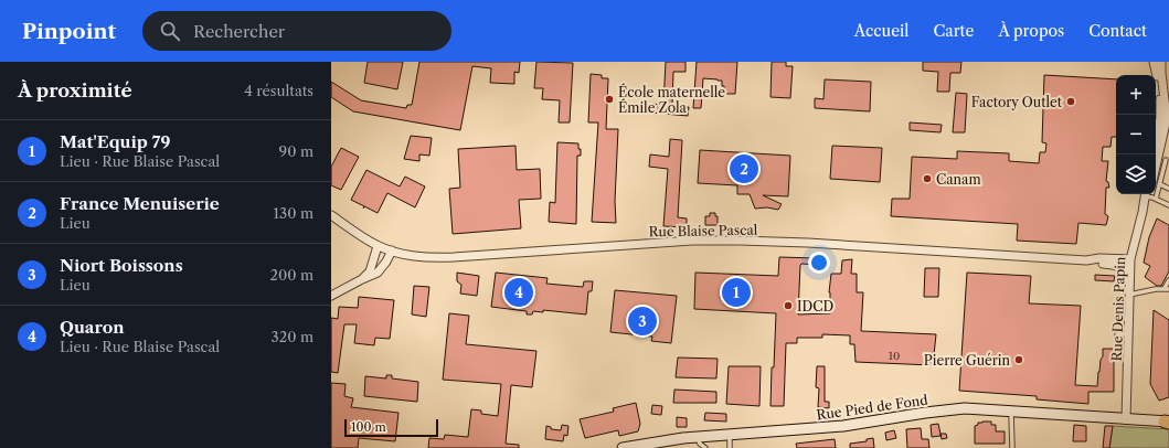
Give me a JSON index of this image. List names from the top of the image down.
{
  "streets": {
    "main road": ["Rue Pied de Fond"],
    "street": ["Rue Blaise Pascal", "Rue Denis Papin"]
  },
  "crossings": [
    ["Rue Blaise Pascal", "Rue Denis Papin"],
    ["Rue Denis Papin", "Rue Pied de Fond"]
  ],
  "places": [
    "École maternelle Émile Zola",
    "Factory Outlet",
    "Canam",
    "IDCD",
    "Pierre Guérin"
  ],
  "house_numbers": ["10"],
  "scale_bar": "100 m",
  "page": {
    "header": "Pinpoint",
    "search": "Rechercher",
    "nav": [
      "Accueil",
      "Carte",
      "À propos",
      "Contact"
    ],
    "heading": ["À proximité", "4 résultats"],
    "map_buttons": ["+", "−"],
    "list": [
      {
        "mark": "1",
        "name": "Mat'Equip 79",
        "note": "Lieu · Rue Blaise Pascal",
        "value": "90 m"
      },
      {
        "mark": "2",
        "name": "France Menuiserie",
        "note": "Lieu",
        "value": "130 m"
      },
      {
        "mark": "3",
        "name": "Niort Boissons",
        "note": "Lieu",
        "value": "200 m"
      },
      {
        "mark": "4",
        "name": "Quaron",
        "note": "Lieu · Rue Blaise Pascal",
        "value": "320 m"
      }
    ],
    "pins": [
      "2",
      "1",
      "4",
      "3"
    ],
    "scale": "100 m"
  }
}
